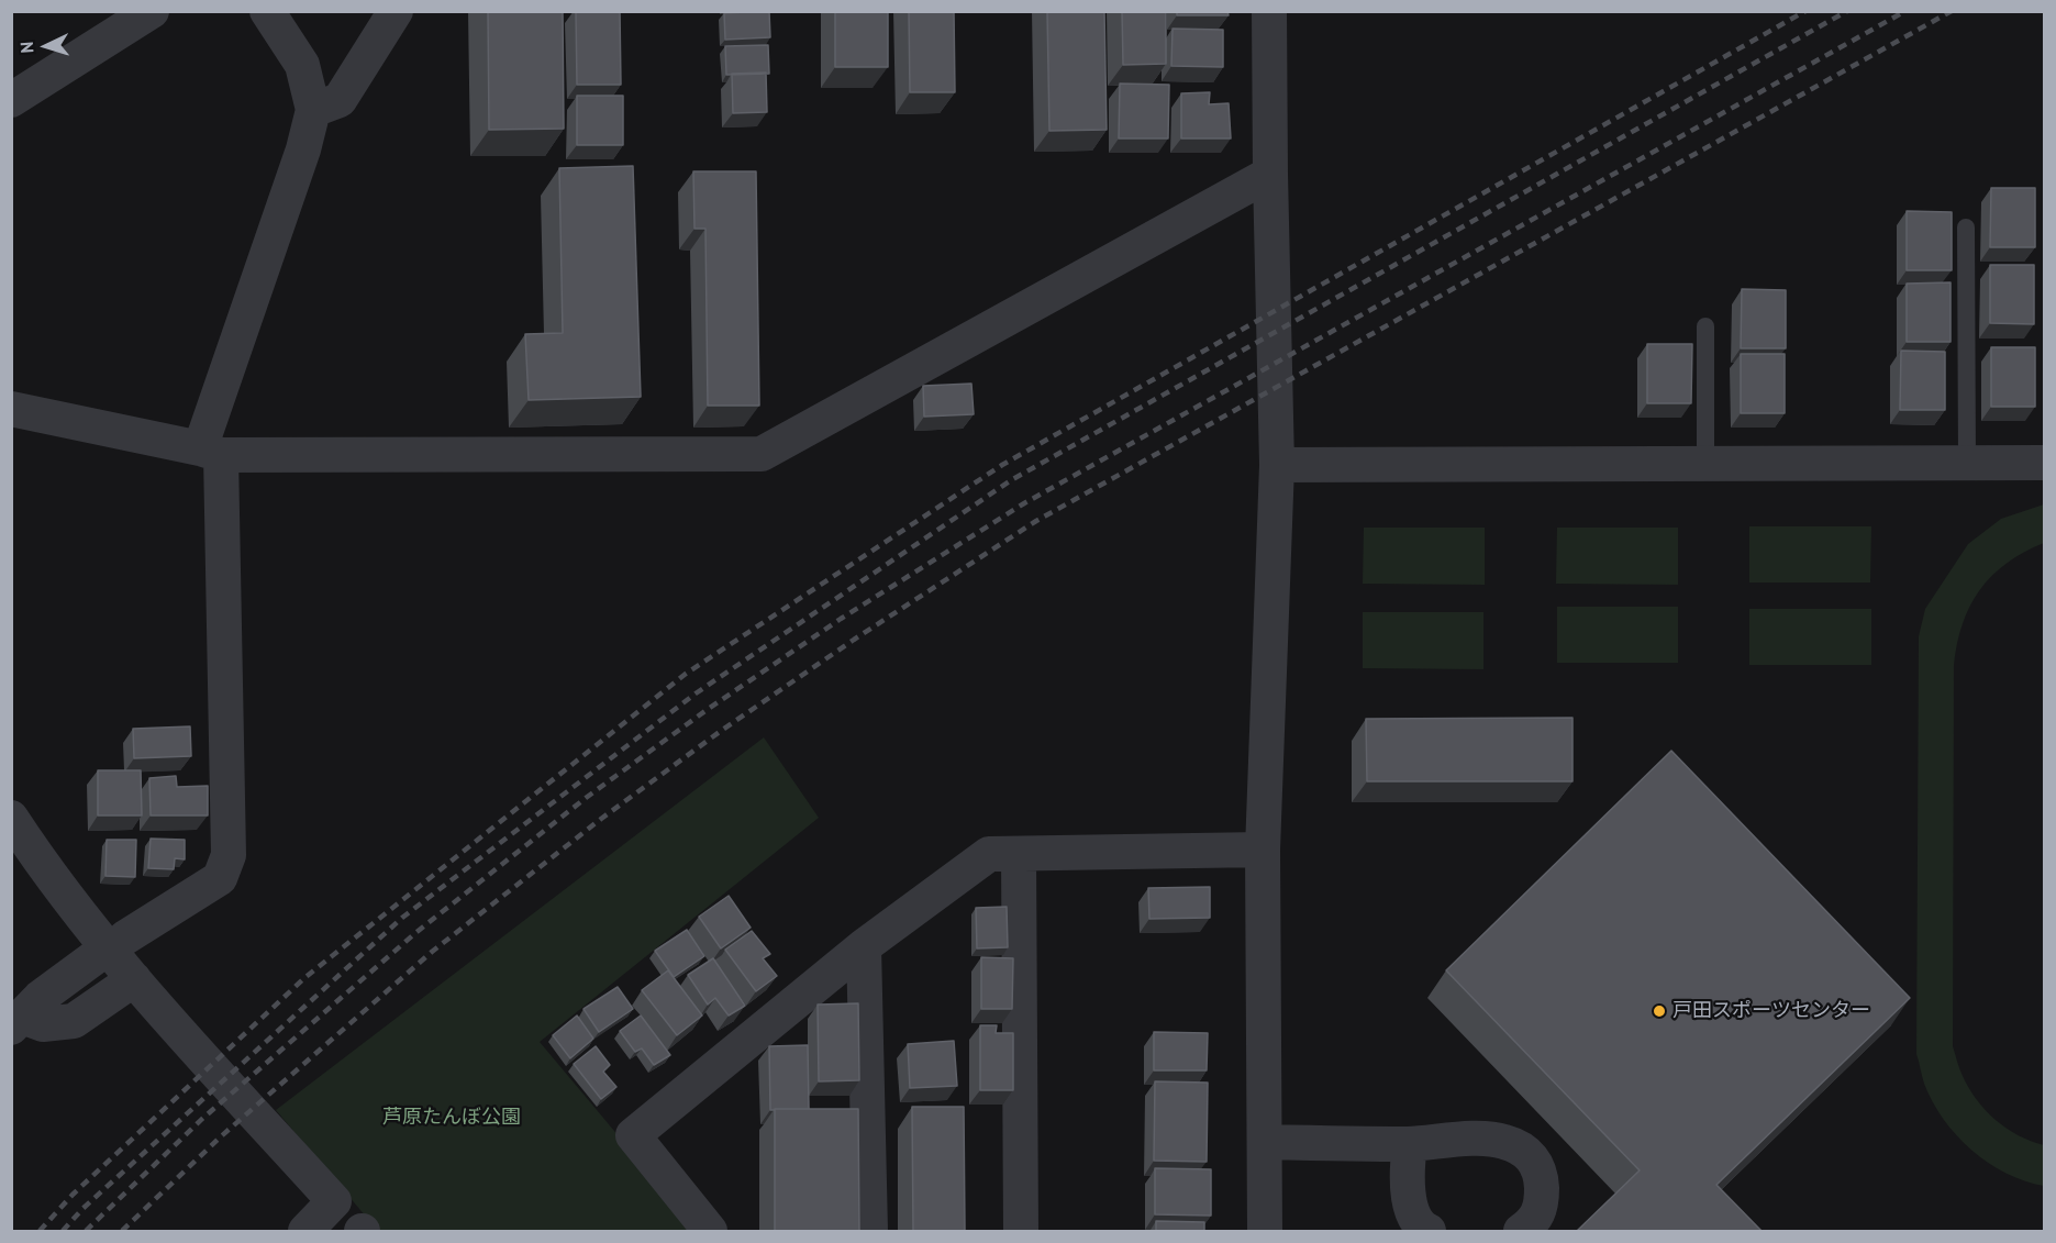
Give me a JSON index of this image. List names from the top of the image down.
{
  "parks": ["芦原たんぼ公園"],
  "places": ["戸田スポーツセンター"],
  "north": "left"
}
